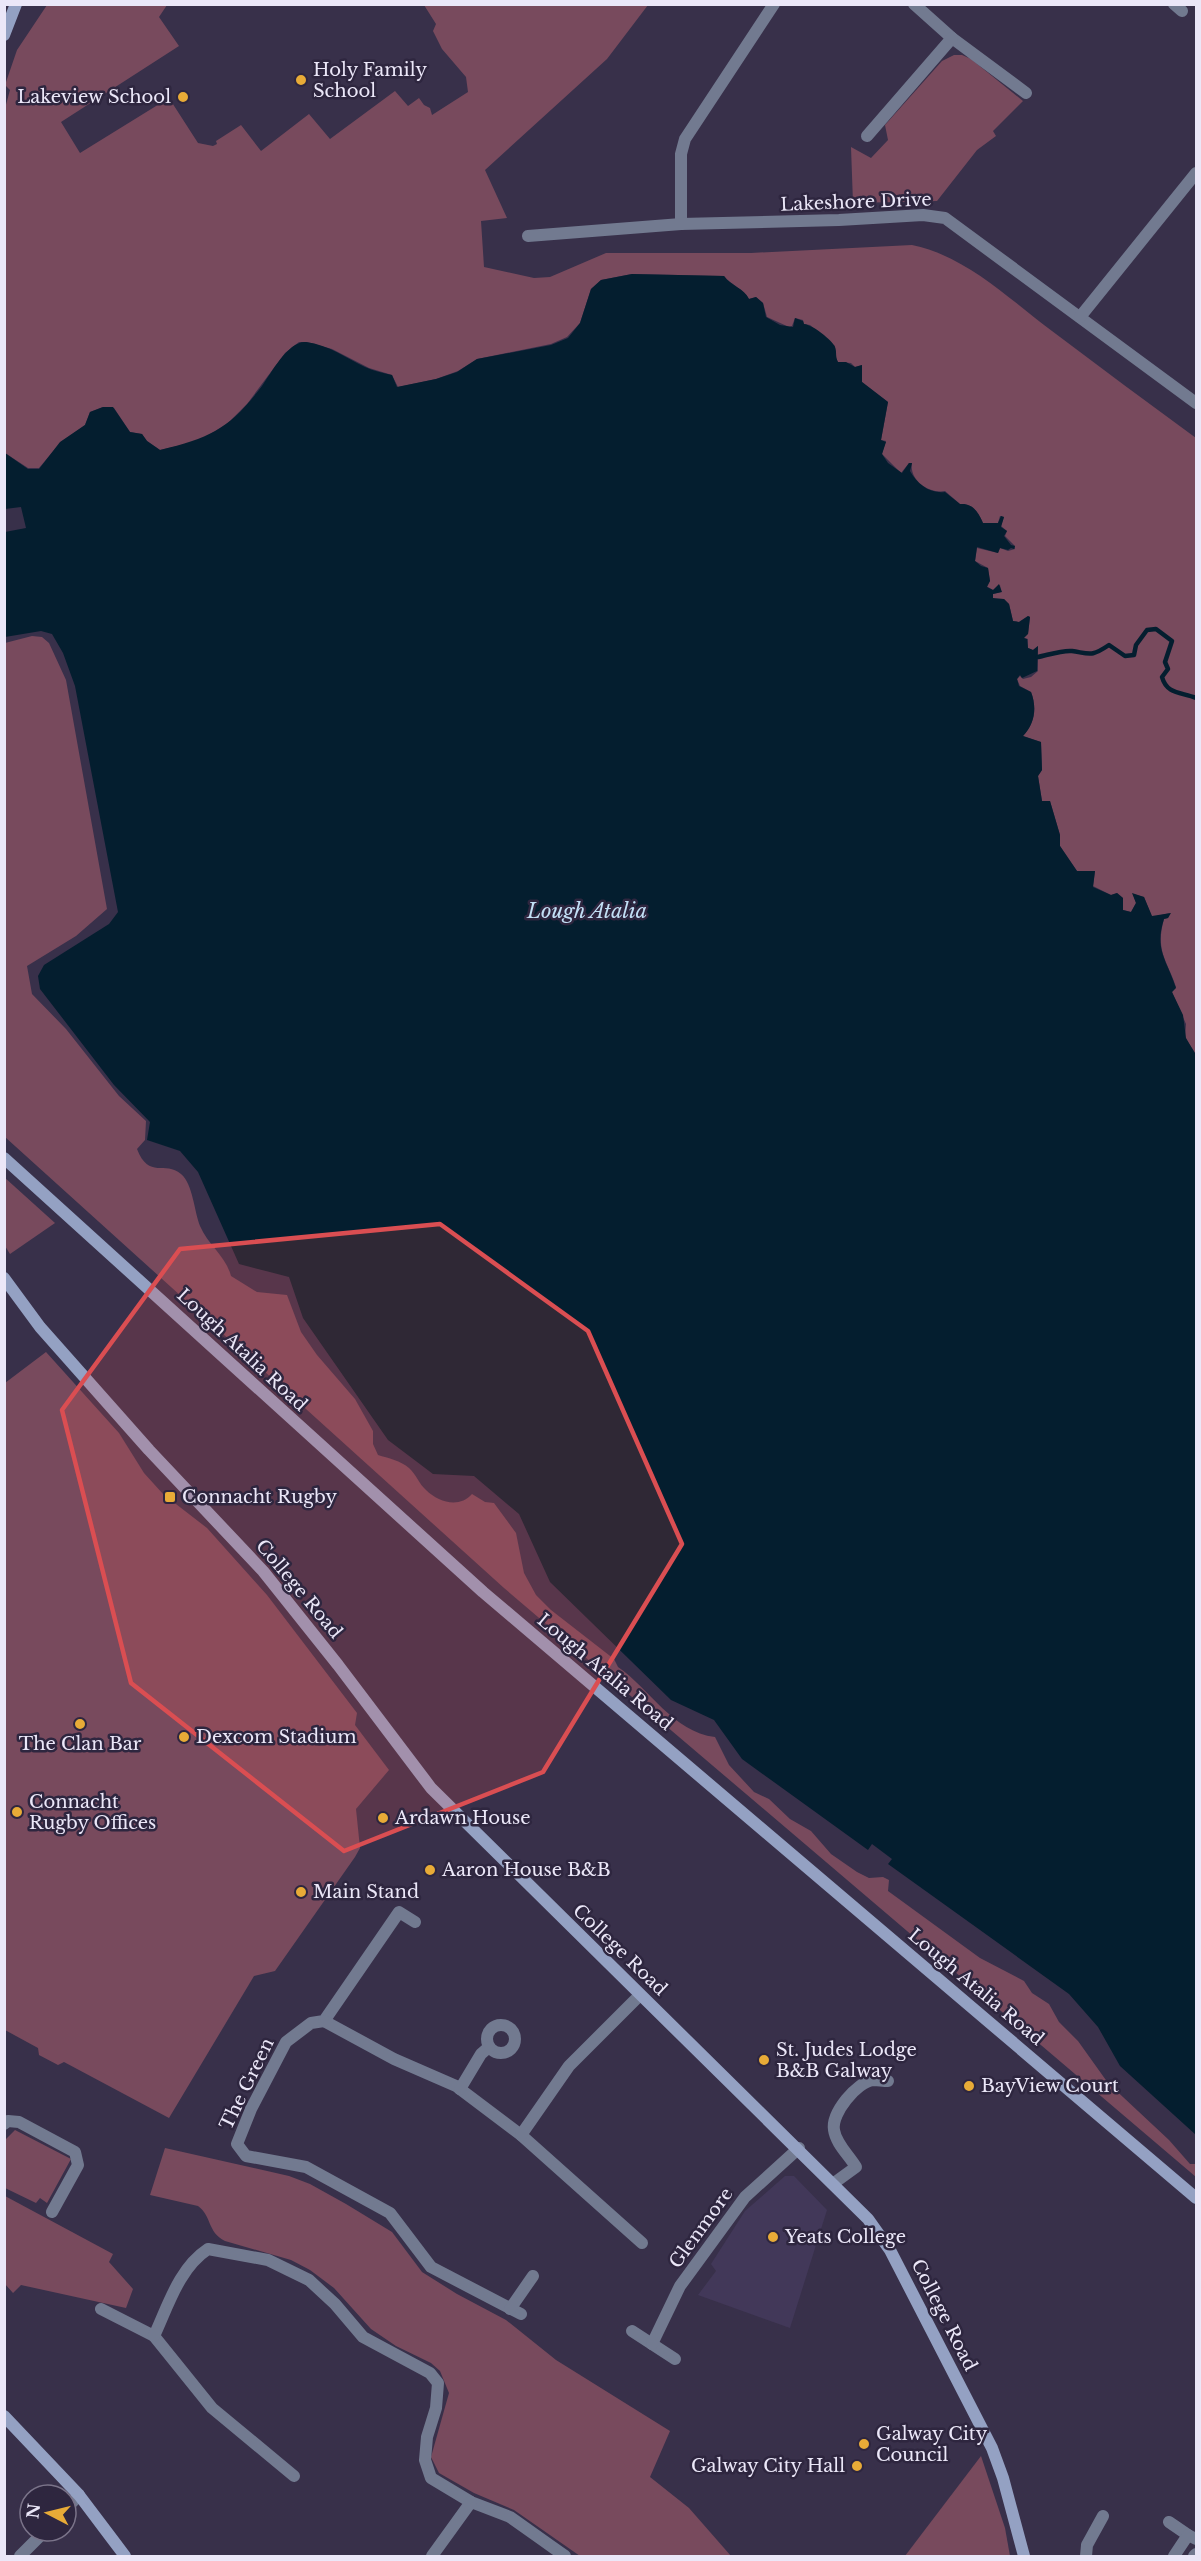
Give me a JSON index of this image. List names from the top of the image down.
{
  "streets": {
    "main road": ["Lough Atalia Road", "College Road"],
    "street": ["Lakeshore Drive", "The Green", "Glenmore"]
  },
  "crossings": [
    ["College Road", "Glenmore"]
  ],
  "water": ["Lough Atalia"],
  "places": {
    "other": [
      "Holy Family School",
      "Lakeview School",
      "The Clan Bar",
      "Dexcom Stadium",
      "Connacht Rugby Offices",
      "Ardawn House",
      "Aaron House B&B",
      "Main Stand",
      "St. Judes Lodge B&B Galway",
      "BayView Court",
      "Yeats College",
      "Galway City Council",
      "Galway City Hall"
    ],
    "transit": ["Connacht Rugby"]
  },
  "north": "left"
}
